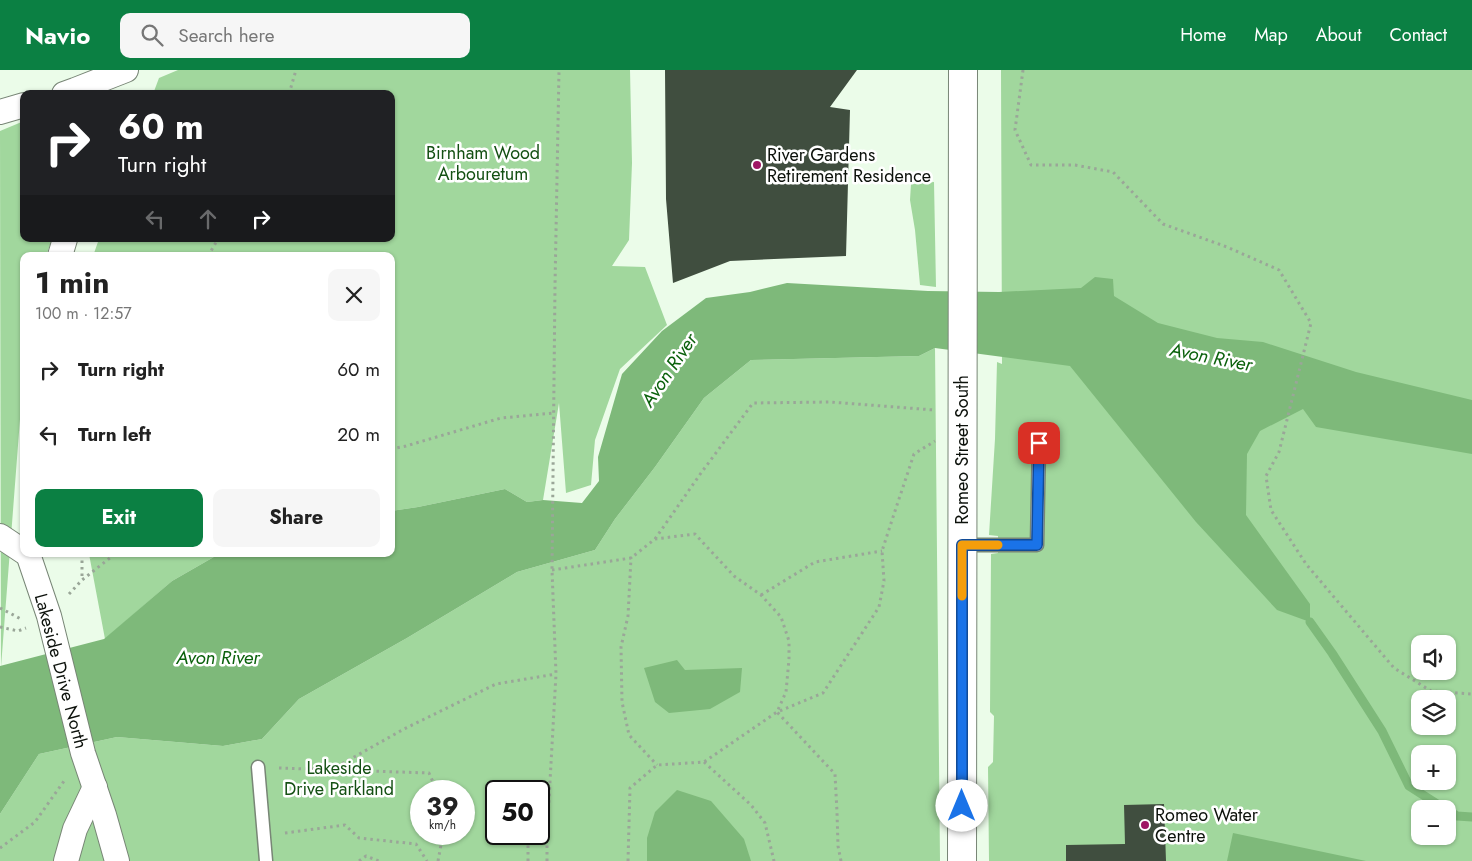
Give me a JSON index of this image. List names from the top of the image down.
{
  "streets": {
    "main road": ["Romeo Street South"],
    "street": ["Lakeside Drive North"]
  },
  "water": ["Avon River"],
  "parks": ["Birnham Wood Arbouretum", "Lakeside Drive Parkland"],
  "places": ["River Gardens Retirement Residence", "Romeo Water Centre"],
  "page": {
    "header": "Navio",
    "search": "Search here",
    "nav": [
      "Home",
      "Map",
      "About",
      "Contact"
    ],
    "turn": ["60 m", "Turn right"],
    "heading": ["1 min", "100 m · 12:57"],
    "list": [
      {
        "name": "Turn right",
        "value": "60 m"
      },
      {
        "name": "Turn left",
        "value": "20 m"
      }
    ],
    "buttons": ["Exit", "Share"],
    "map_buttons": ["+", "−"],
    "speed": "39 km/h",
    "limit": "50"
  }
}
